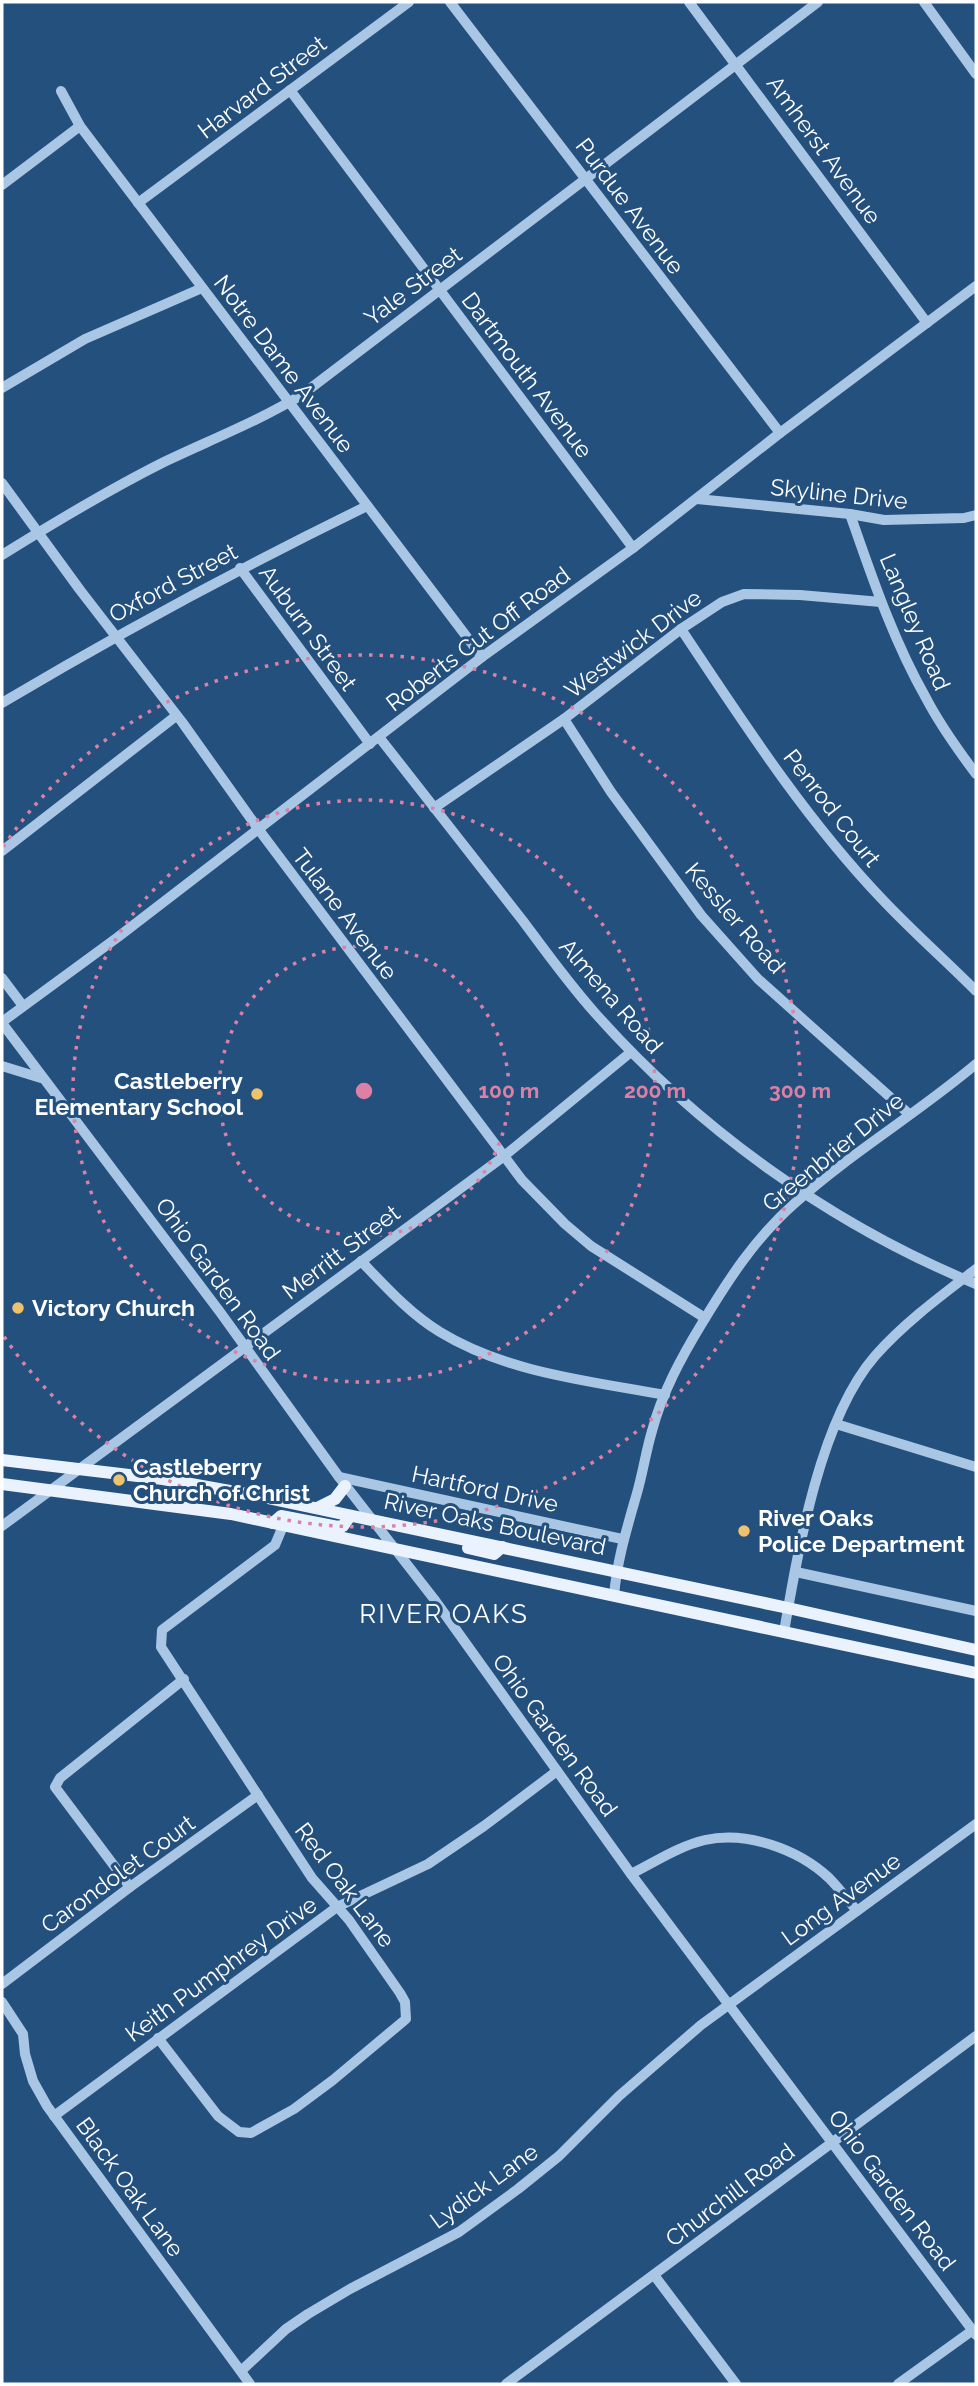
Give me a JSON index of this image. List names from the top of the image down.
{
  "streets": {
    "main road": ["River Oaks Boulevard"],
    "street": [
      "Harvard Street",
      "Amherst Avenue",
      "Purdue Avenue",
      "Yale Street",
      "Notre Dame Avenue",
      "Dartmouth Avenue",
      "Skyline Drive",
      "Oxford Street",
      "Langley Road",
      "Auburn Street",
      "Roberts Cut Off Road",
      "Westwick Drive",
      "Penrod Court",
      "Tulane Avenue",
      "Kessler Road",
      "Almena Road",
      "Greenbrier Drive",
      "Merritt Street",
      "Ohio Garden Road",
      "Hartford Drive",
      "Carondolet Court",
      "Red Oak Lane",
      "Long Avenue",
      "Keith Pumphrey Drive",
      "Lydick Lane",
      "Black Oak Lane",
      "Churchill Road"
    ]
  },
  "crossings": [
    ["Harvard Street", "Notre Dame Avenue"],
    ["Harvard Street", "Dartmouth Avenue"],
    ["Amherst Avenue", "Yale Street"],
    ["Amherst Avenue", "Roberts Cut Off Road"],
    ["Purdue Avenue", "Yale Street"],
    ["Purdue Avenue", "Roberts Cut Off Road"],
    ["Yale Street", "Notre Dame Avenue"],
    ["Yale Street", "Dartmouth Avenue"],
    ["Yale Street", "Tulane Avenue"],
    ["Notre Dame Avenue", "Oxford Street"],
    ["Notre Dame Avenue", "Roberts Cut Off Road"],
    ["Dartmouth Avenue", "Roberts Cut Off Road"],
    ["Skyline Drive", "Langley Road"],
    ["Skyline Drive", "Roberts Cut Off Road"],
    ["Oxford Street", "Auburn Street"],
    ["Oxford Street", "Tulane Avenue"],
    ["Langley Road", "Westwick Drive"],
    ["Auburn Street", "Roberts Cut Off Road"],
    ["Roberts Cut Off Road", "Tulane Avenue"],
    ["Roberts Cut Off Road", "Almena Road"],
    ["Roberts Cut Off Road", "Ohio Garden Road"],
    ["Westwick Drive", "Penrod Court"],
    ["Westwick Drive", "Kessler Road"],
    ["Westwick Drive", "Almena Road"],
    ["Tulane Avenue", "Greenbrier Drive"],
    ["Tulane Avenue", "Merritt Street"],
    ["Kessler Road", "Greenbrier Drive"],
    ["Almena Road", "Greenbrier Drive"],
    ["Almena Road", "Merritt Street"],
    ["Greenbrier Drive", "Hartford Drive"],
    ["Greenbrier Drive", "River Oaks Boulevard"],
    ["Merritt Street", "Ohio Garden Road"],
    ["Merritt Street", "River Oaks Boulevard"],
    ["Ohio Garden Road", "Hartford Drive"],
    ["Ohio Garden Road", "River Oaks Boulevard"],
    ["Ohio Garden Road", "Long Avenue"],
    ["Ohio Garden Road", "Keith Pumphrey Drive"],
    ["Ohio Garden Road", "Lydick Lane"],
    ["Ohio Garden Road", "Churchill Road"],
    ["River Oaks Boulevard", "Red Oak Lane"],
    ["Carondolet Court", "Red Oak Lane"],
    ["Red Oak Lane", "Keith Pumphrey Drive"],
    ["Long Avenue", "Lydick Lane"],
    ["Keith Pumphrey Drive", "Black Oak Lane"],
    ["Lydick Lane", "Black Oak Lane"]
  ],
  "districts": ["RIVER OAKS"],
  "places": [
    "Castleberry Elementary School",
    "Victory Church",
    "Castleberry Church of Christ",
    "River Oaks Police Department"
  ],
  "rings": ["100 m", "200 m", "300 m"]
}
